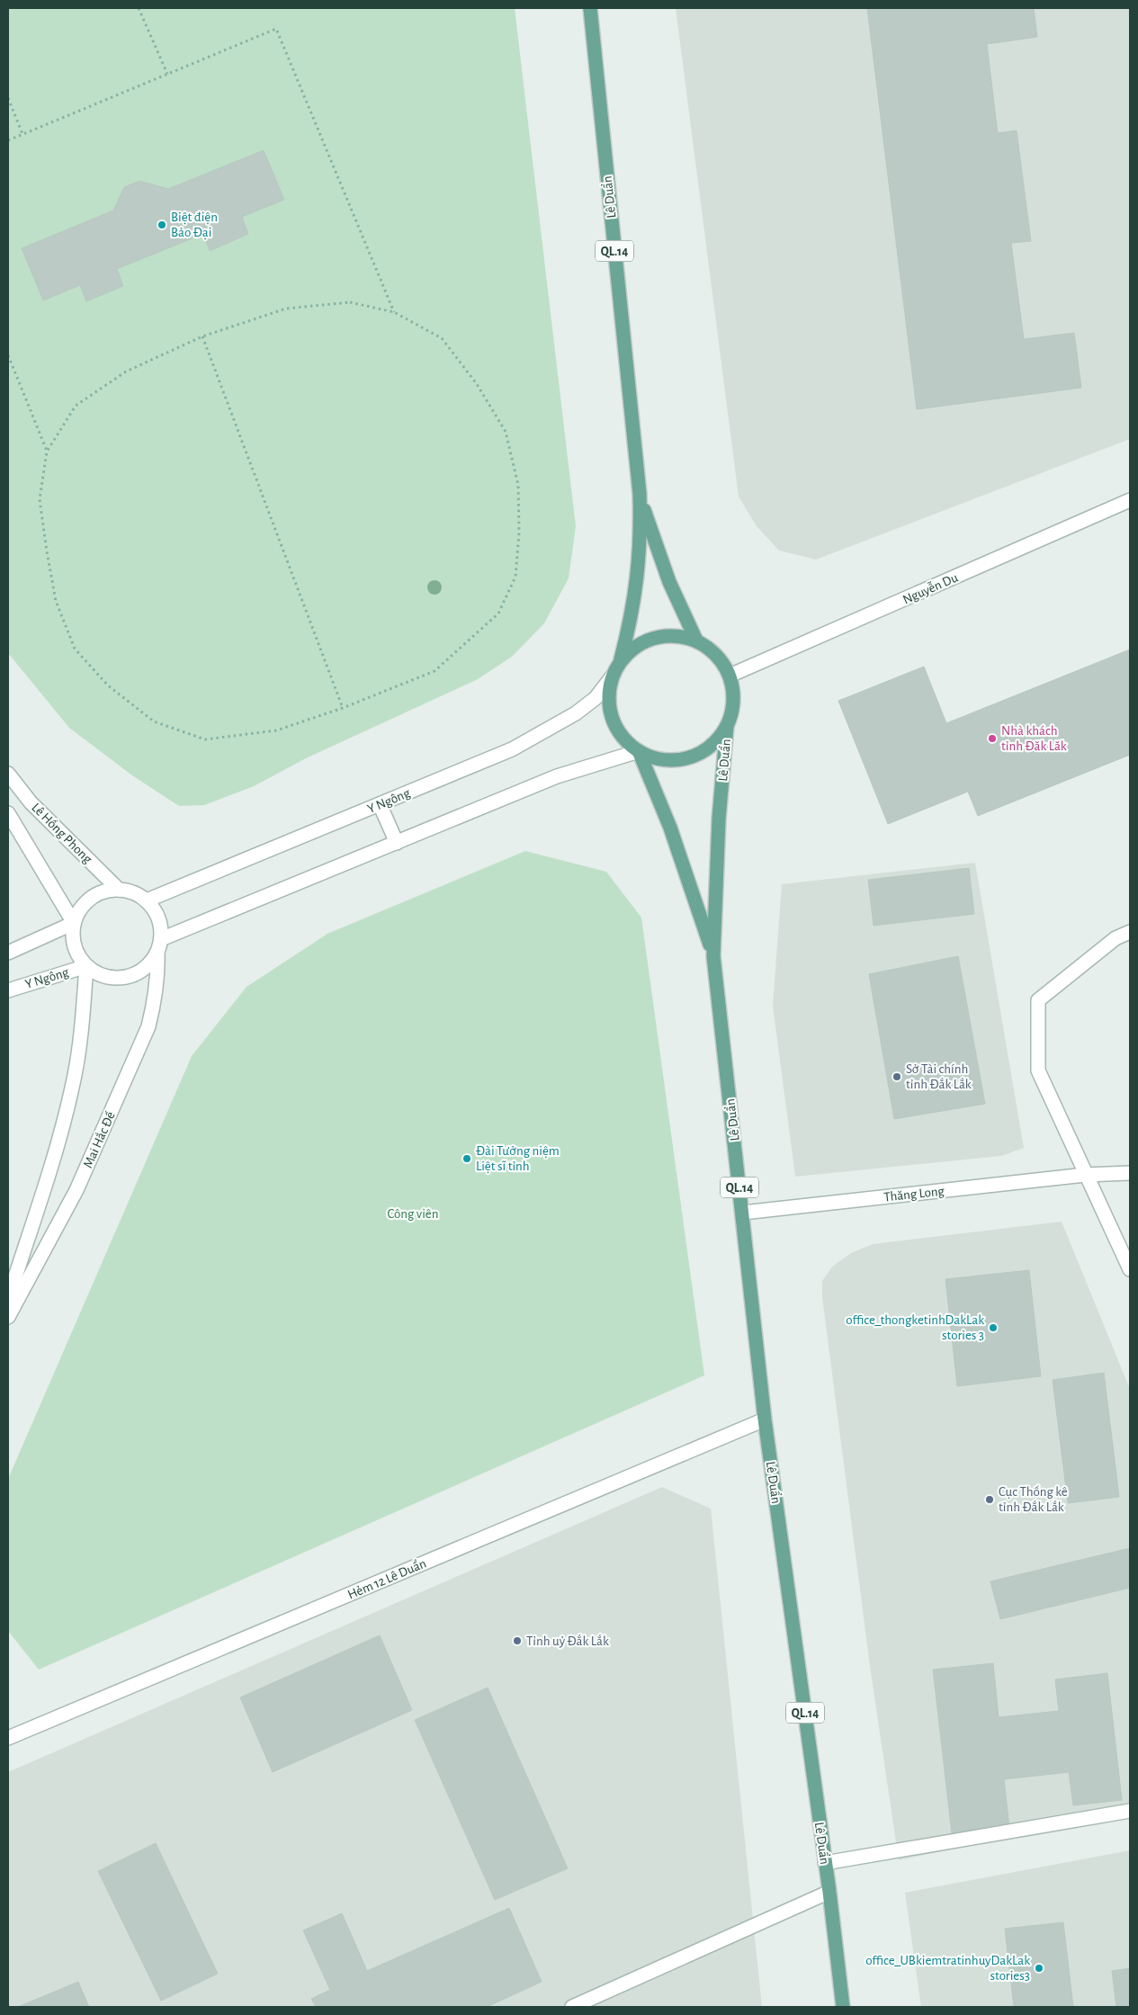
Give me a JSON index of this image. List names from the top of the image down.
{
  "streets": {
    "main road": ["Lê Duẩn", "QL.14"],
    "street": [
      "Nguyễn Du",
      "Y Ngông",
      "Lê Hồng Phong",
      "Mai Hắc Đế",
      "Thăng Long",
      "Hẻm 12 Lê Duẩn"
    ]
  },
  "crossings": [
    ["Lê Duẩn", "Nguyễn Du"],
    ["Lê Duẩn", "Y Ngông"],
    ["Lê Duẩn", "Thăng Long"],
    ["Lê Duẩn", "Hẻm 12 Lê Duẩn"],
    ["Nguyễn Du", "Y Ngông"],
    ["Y Ngông", "Lê Hồng Phong"],
    ["Y Ngông", "Mai Hắc Đế"],
    ["Lê Hồng Phong", "Mai Hắc Đế"]
  ],
  "parks": ["Công viên"],
  "places": [
    "Biệt điện Bảo Đại",
    "Nhà khách tỉnh Đăk Lăk",
    "Sở Tài chính tỉnh Đắk Lắk",
    "Đài Tưởng niệm Liệt sĩ tỉnh",
    "office_thongketinhDakLak stories 3",
    "Cục Thống kê tỉnh Đắk Lắk",
    "Tỉnh uỷ Đắk Lắk",
    "office_UBkiemtratinhuyDakLak stories3"
  ]
}
